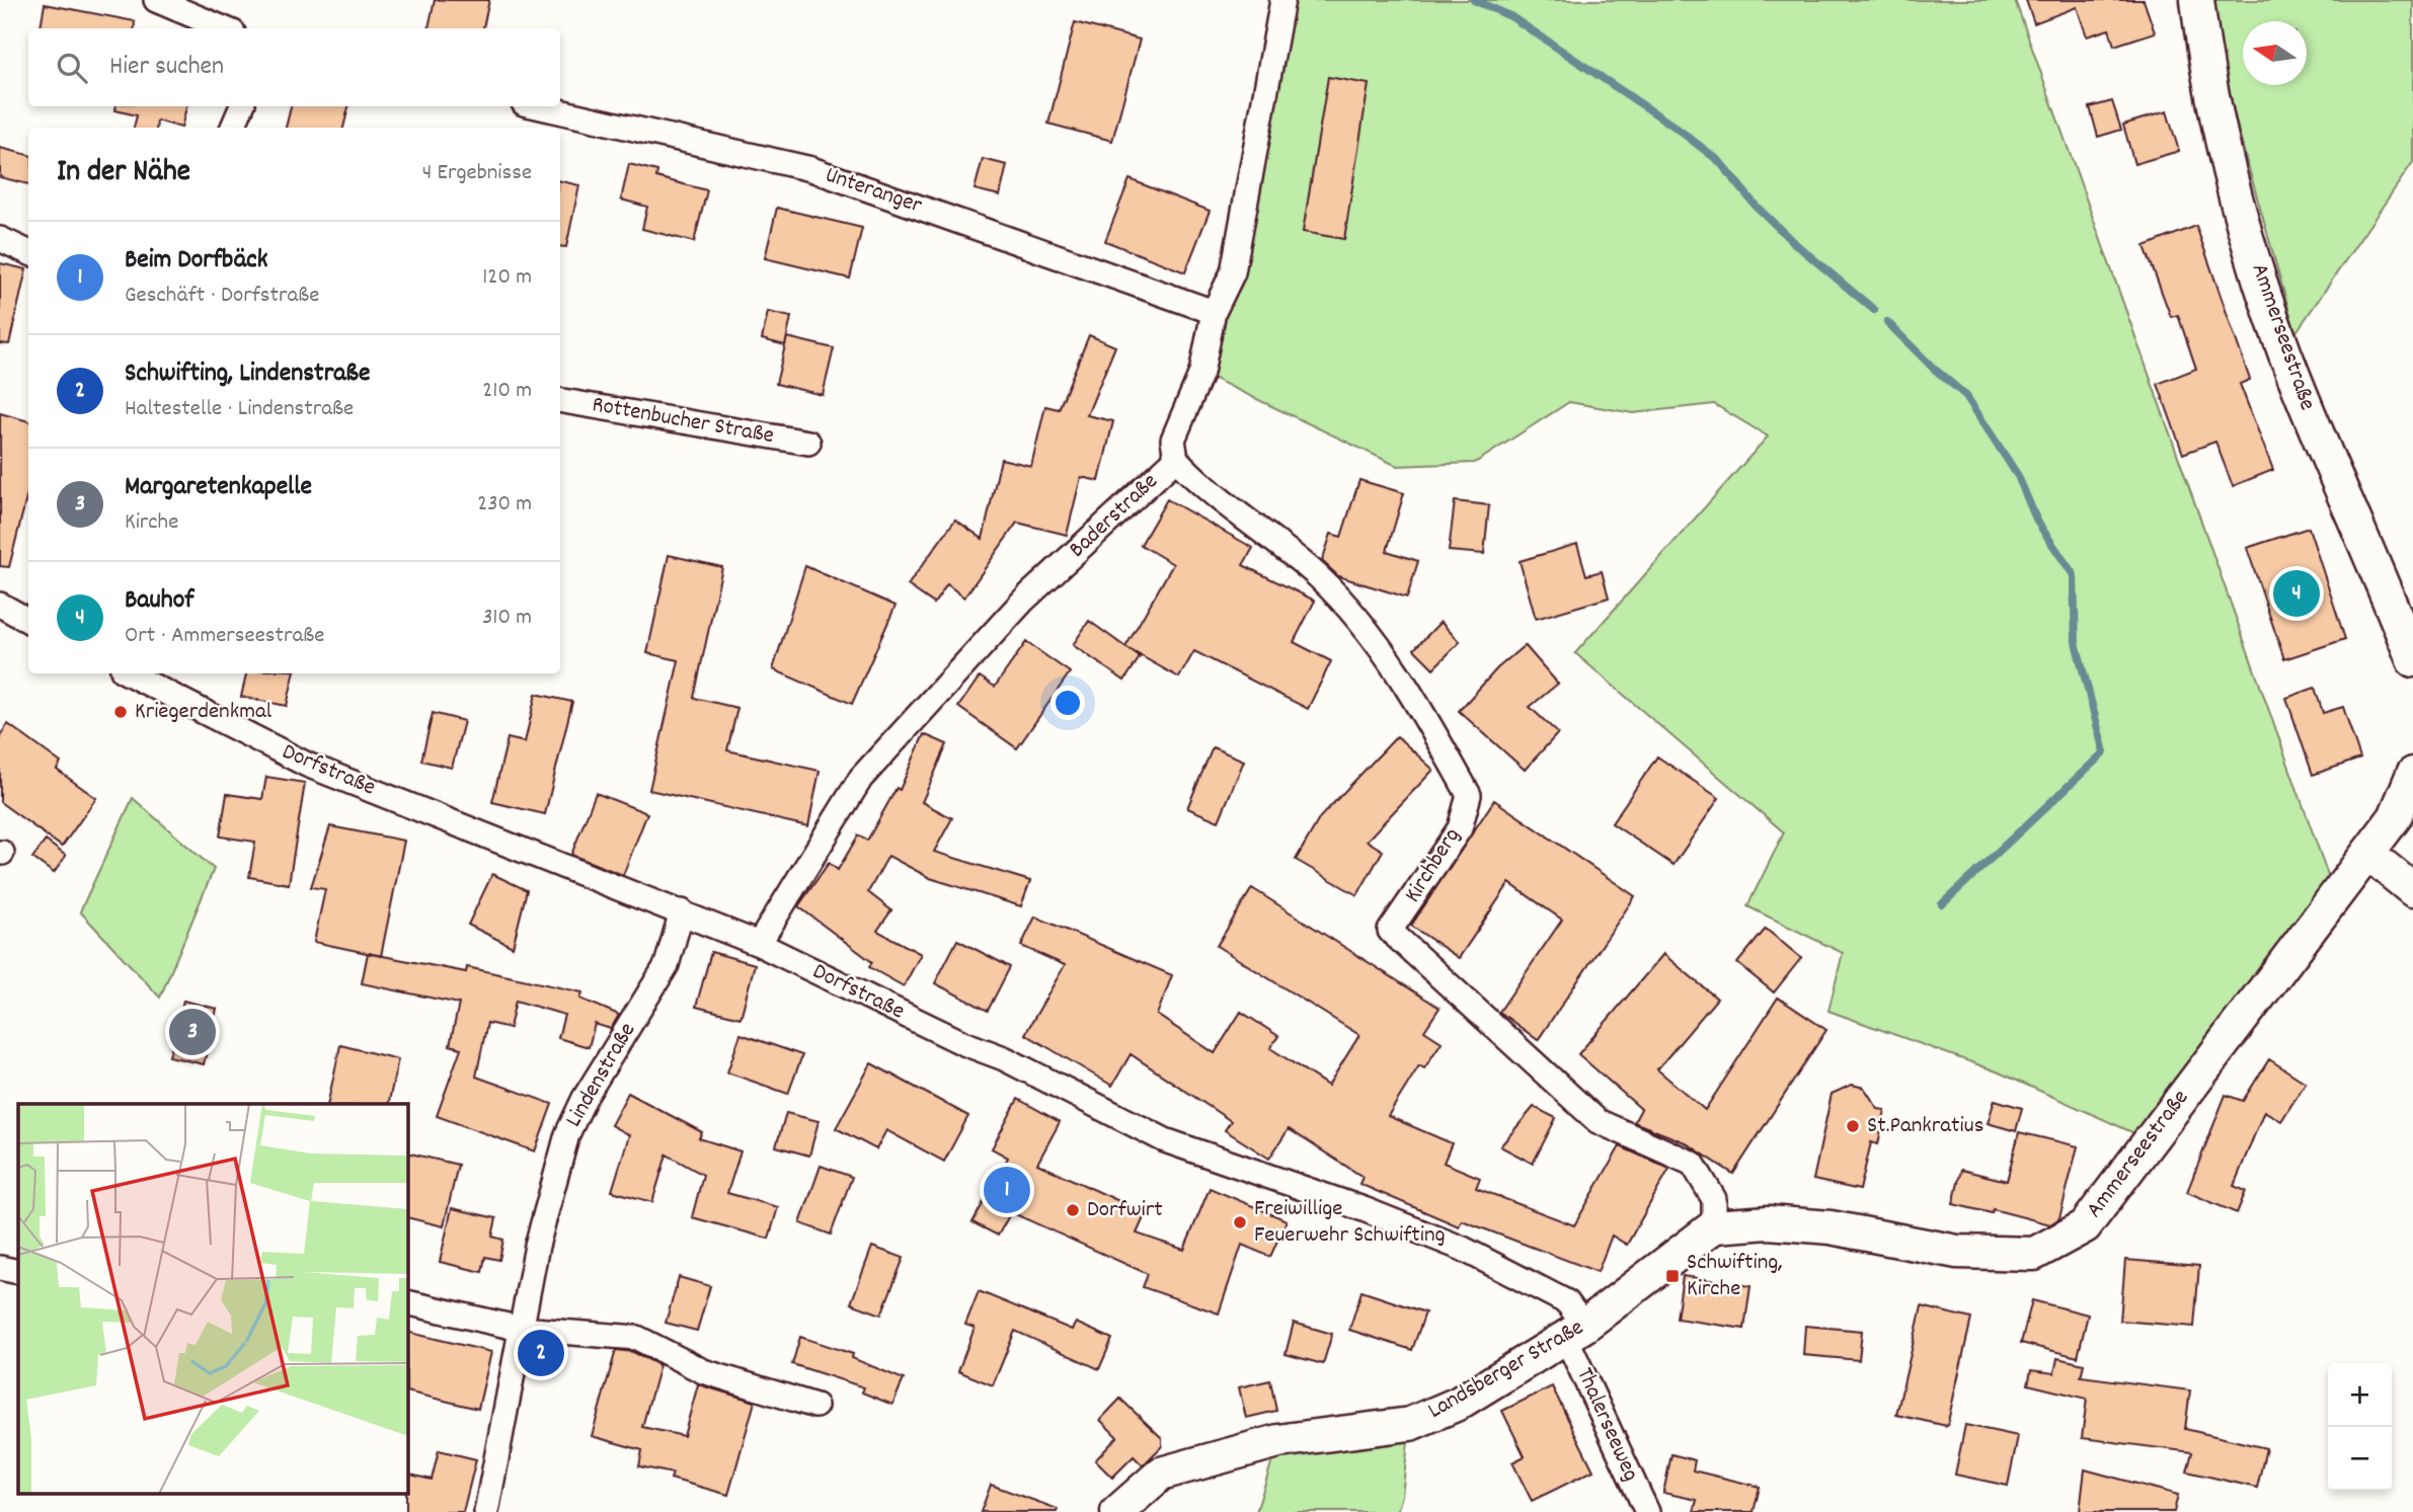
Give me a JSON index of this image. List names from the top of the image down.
{
  "streets": {
    "street": [
      "Unteranger",
      "Ammerseestraße",
      "Rottenbucher Straße",
      "Baderstraße",
      "Dorfstraße",
      "Kirchberg",
      "Lindenstraße",
      "Landsberger Straße",
      "Thalerseeweg"
    ]
  },
  "crossings": [
    ["Unteranger", "Baderstraße"],
    ["Ammerseestraße", "Kirchberg"],
    ["Ammerseestraße", "Landsberger Straße"],
    ["Baderstraße", "Dorfstraße"],
    ["Baderstraße", "Kirchberg"],
    ["Dorfstraße", "Lindenstraße"],
    ["Dorfstraße", "Landsberger Straße"],
    ["Dorfstraße", "Thalerseeweg"],
    ["Kirchberg", "Landsberger Straße"],
    ["Landsberger Straße", "Thalerseeweg"]
  ],
  "places": {
    "other": [
      "Kriegerdenkmal",
      "St.Pankratius",
      "Dorfwirt",
      "Freiwillige Feuerwehr Schwifting"
    ],
    "transit": ["Schwifting, Kirche"]
  },
  "north": "left",
  "page": {
    "search": "Hier suchen",
    "heading": ["In der Nähe", "4 Ergebnisse"],
    "list": [
      {
        "mark": "1",
        "name": "Beim Dorfbäck",
        "note": "Geschäft · Dorfstraße",
        "value": "120 m"
      },
      {
        "mark": "2",
        "name": "Schwifting, Lindenstraße",
        "note": "Haltestelle · Lindenstraße",
        "value": "210 m"
      },
      {
        "mark": "3",
        "name": "Margaretenkapelle",
        "note": "Kirche",
        "value": "230 m"
      },
      {
        "mark": "4",
        "name": "Bauhof",
        "note": "Ort · Ammerseestraße",
        "value": "310 m"
      }
    ],
    "pins": [
      "4",
      "3",
      "1",
      "2"
    ],
    "map_buttons": ["+", "−"]
  }
}
